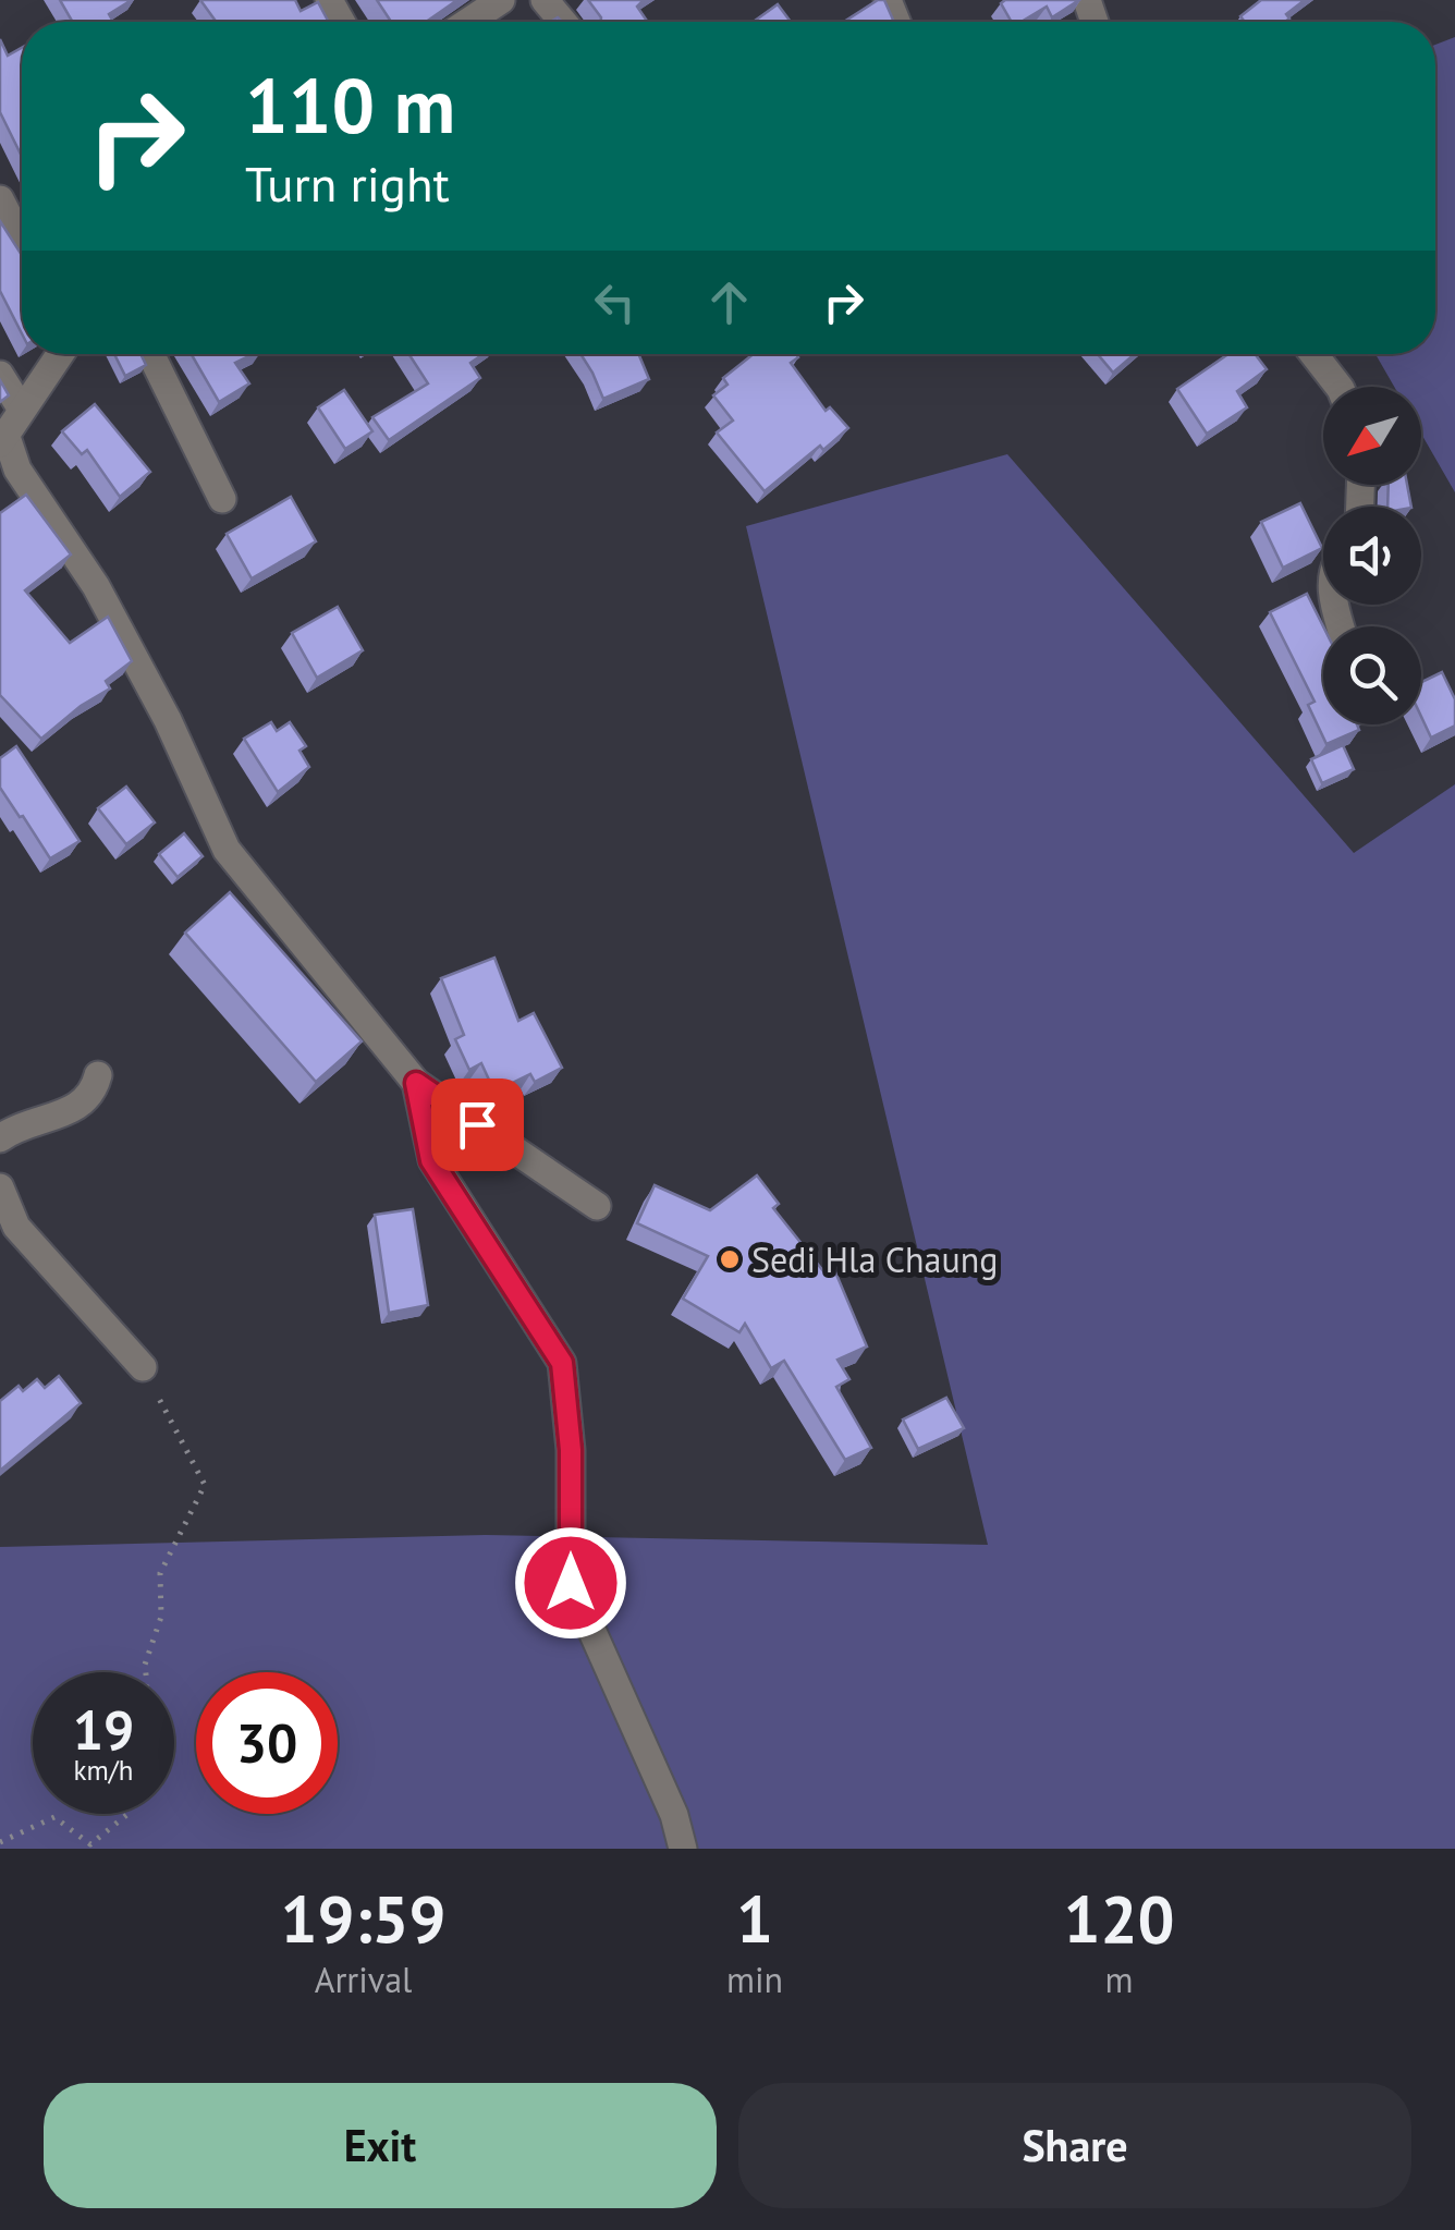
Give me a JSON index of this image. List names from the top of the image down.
{
  "places": ["Sedi Hla Chaung"],
  "north": "bottom left",
  "page": {
    "turn": ["110 m", "Turn right"],
    "speed": "19 km/h",
    "limit": "30",
    "eta": [
      "19:59",
      "Arrival",
      "1",
      "min",
      "120",
      "m"
    ],
    "buttons": ["Exit", "Share"]
  }
}
